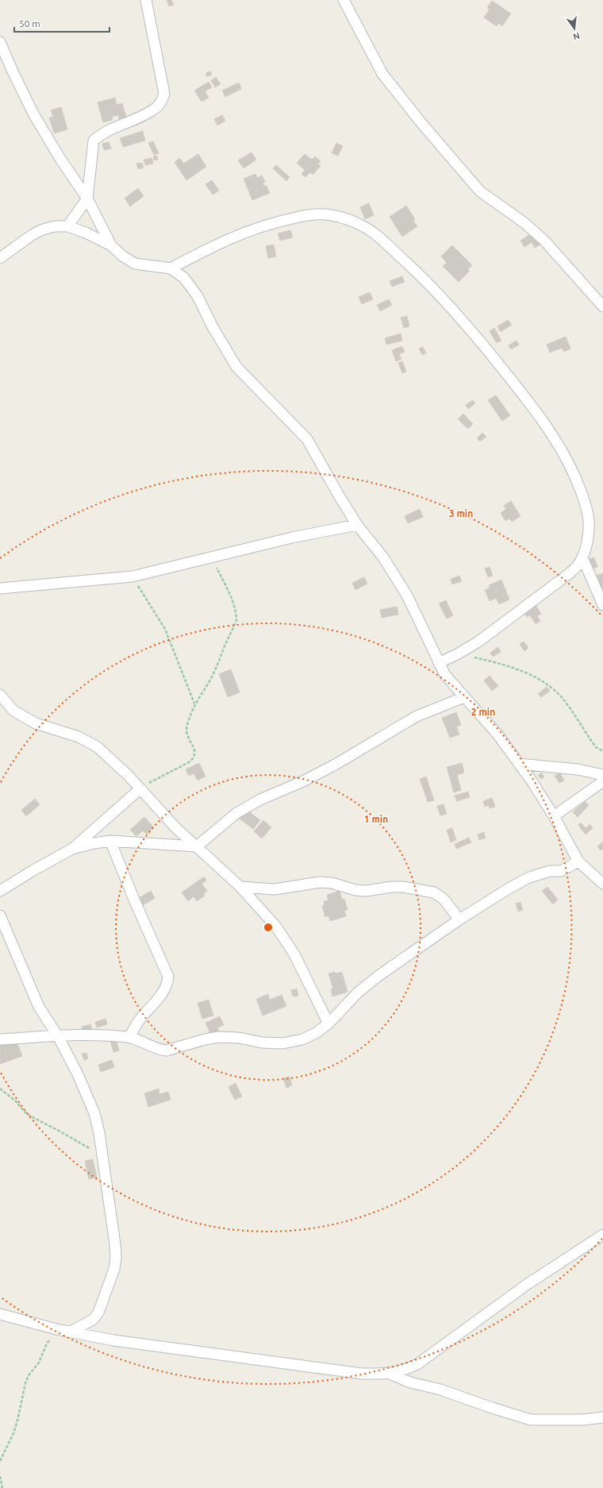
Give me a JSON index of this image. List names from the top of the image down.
{
  "scale_bar": "50 m",
  "north": "bottom",
  "rings": ["3 min", "2 min", "1 min"]
}
